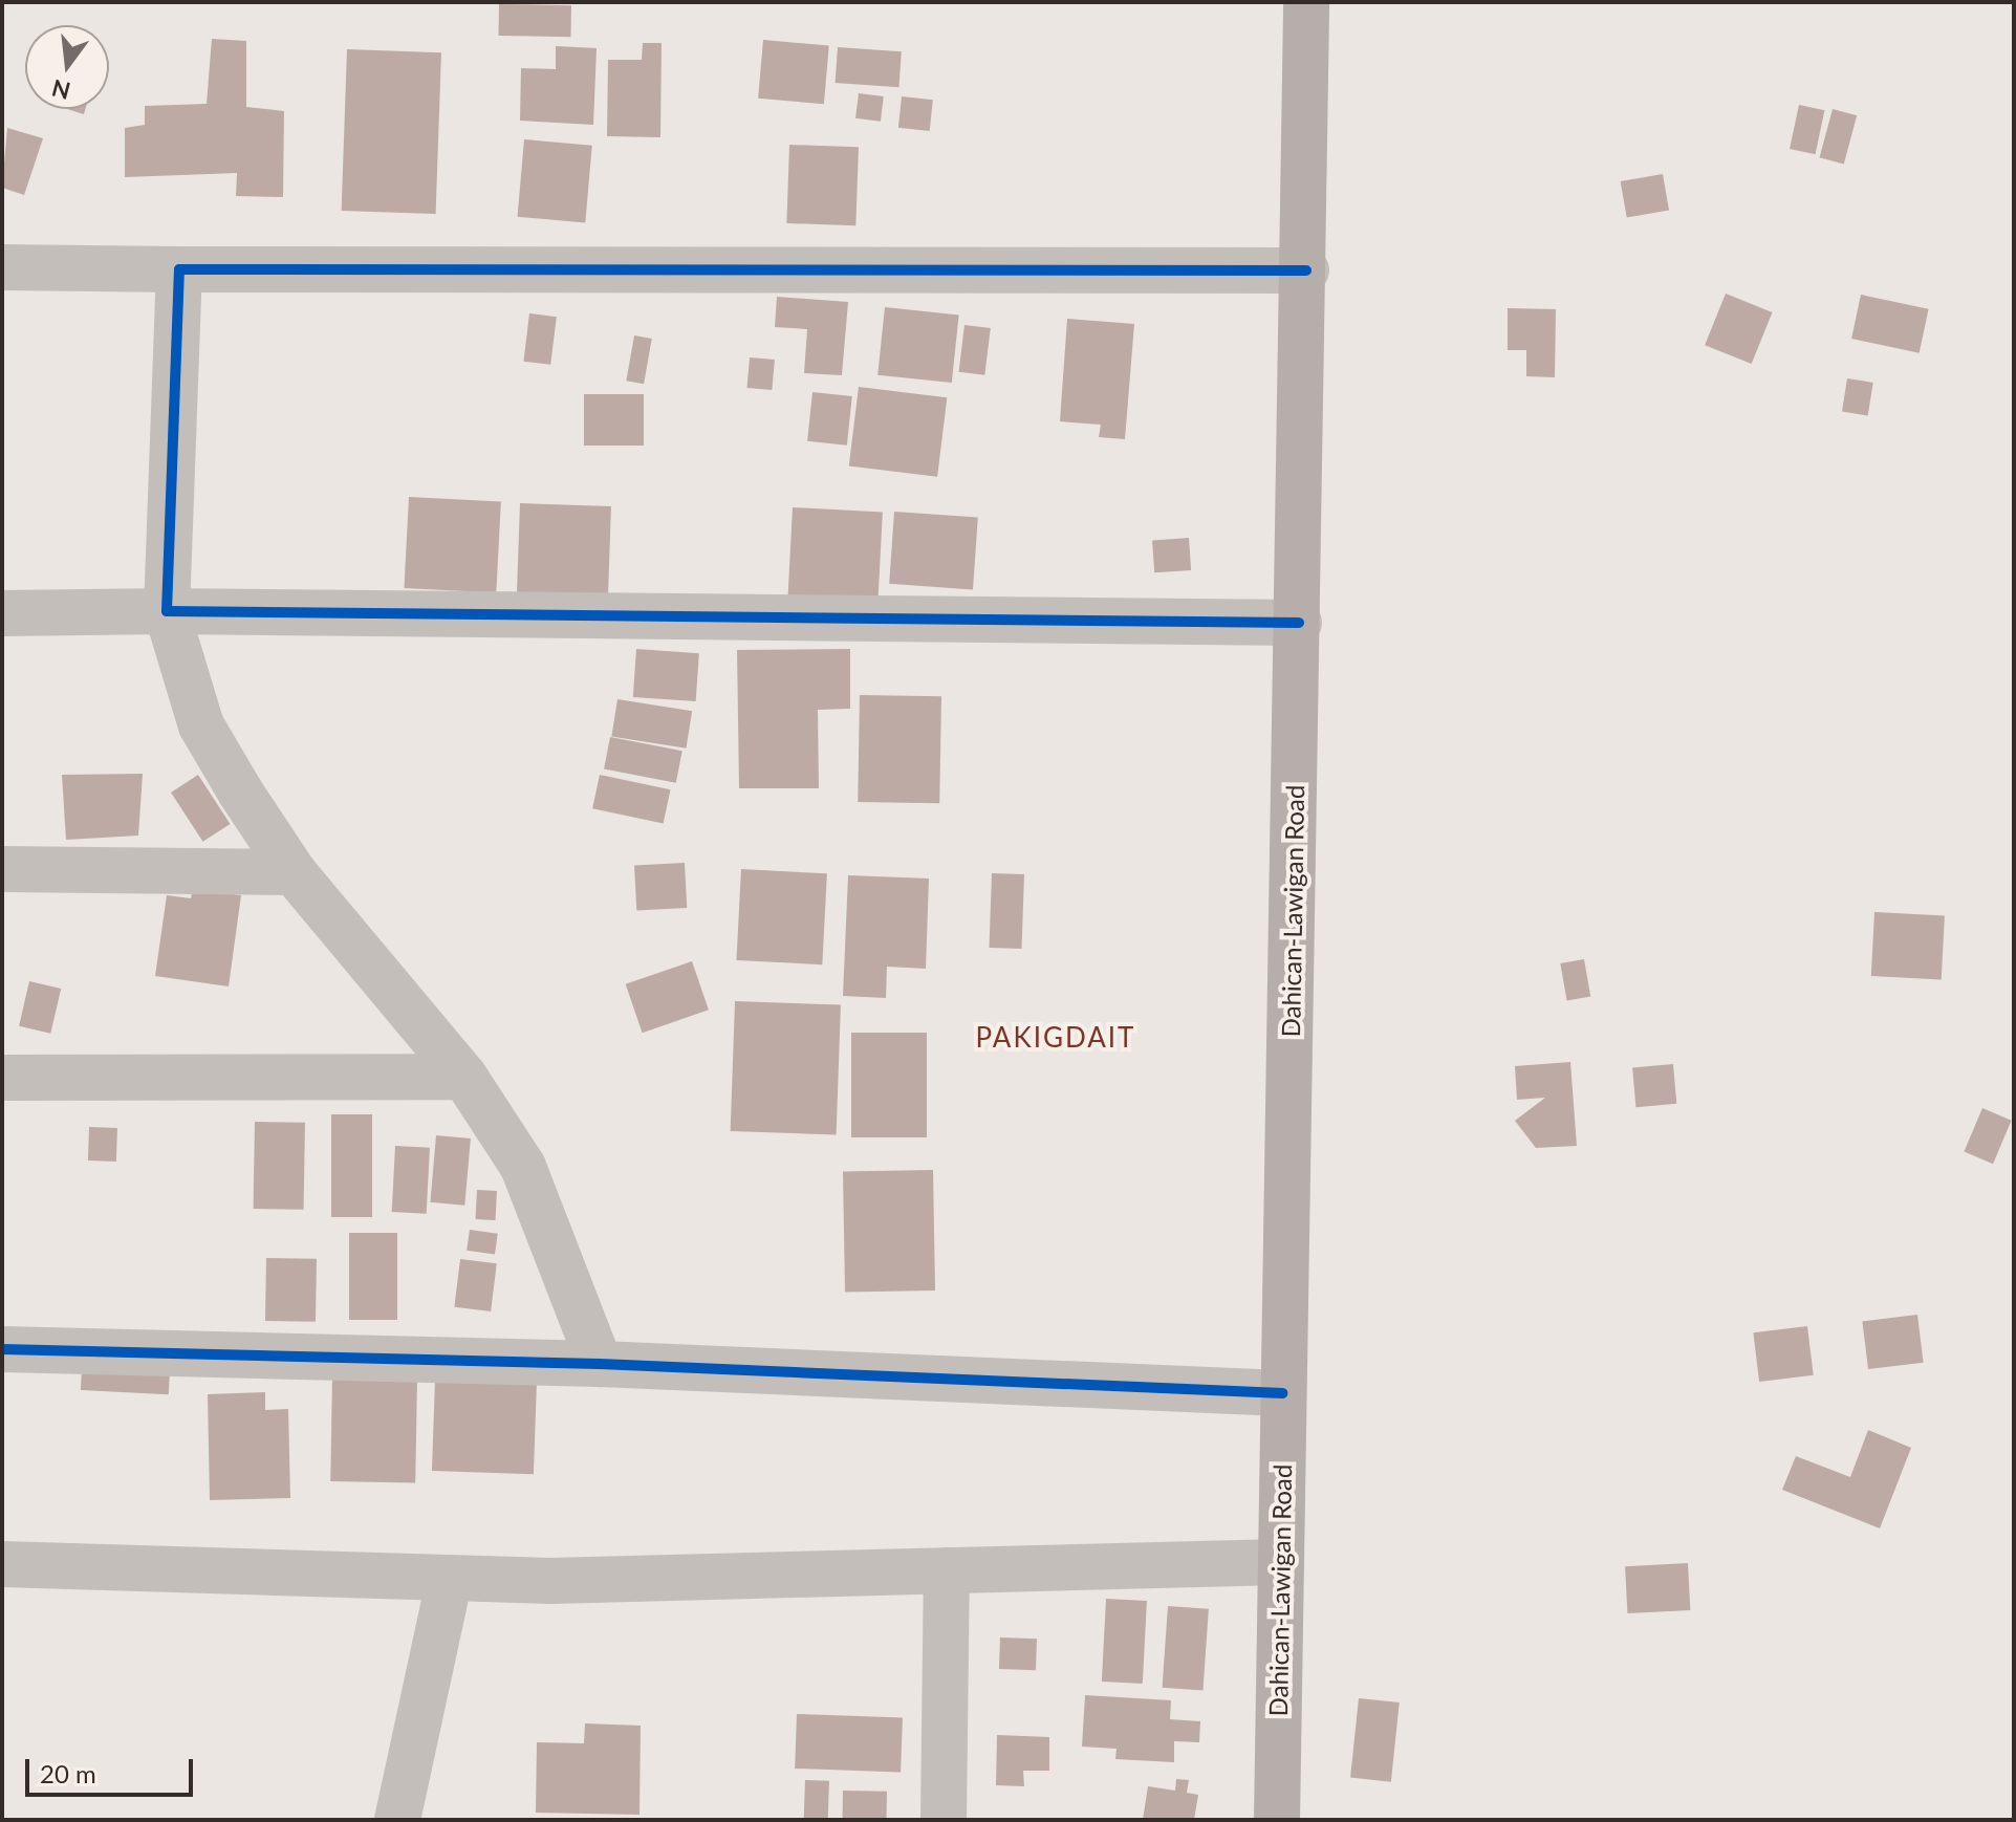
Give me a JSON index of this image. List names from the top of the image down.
{
  "streets": {
    "main road": ["Dahican-Lawigan Road"]
  },
  "districts": ["PAKIGDAIT"],
  "scale_bar": "20 m",
  "north": "bottom"
}
